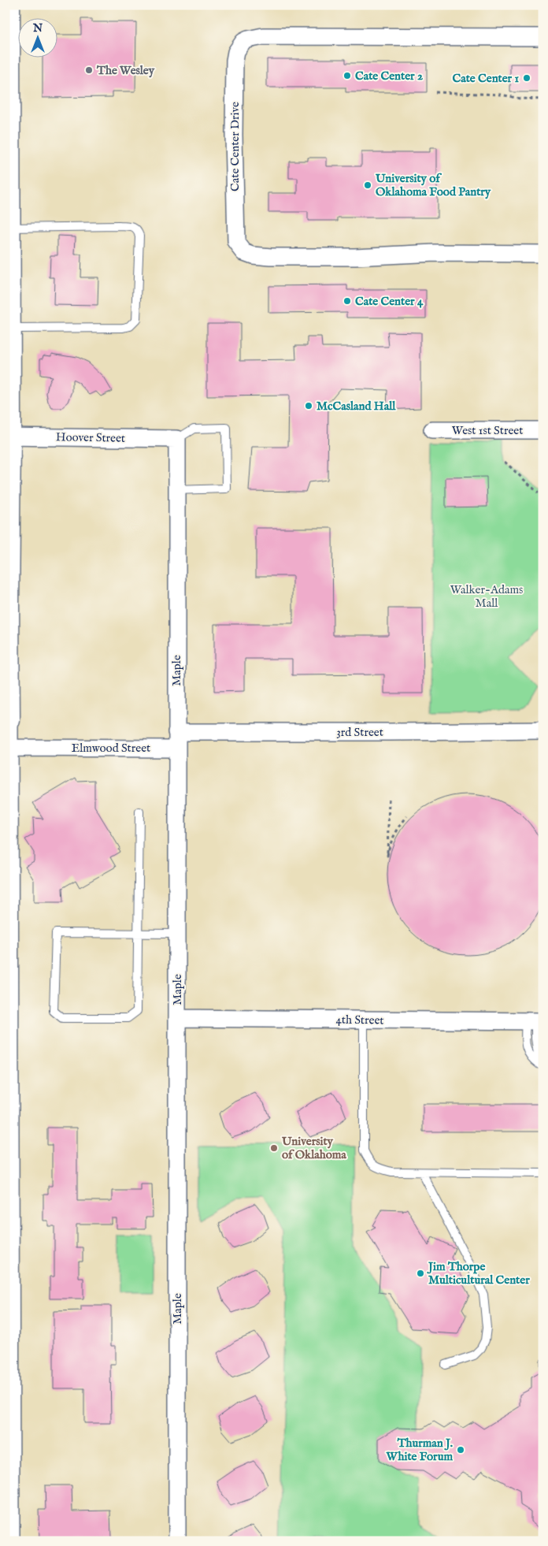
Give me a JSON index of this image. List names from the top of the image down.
{
  "streets": {
    "street": [
      "Cate Center Drive",
      "West 1st Street",
      "Hoover Street",
      "Maple",
      "3rd Street",
      "Elmwood Street",
      "4th Street"
    ]
  },
  "crossings": [
    ["Hoover Street", "Maple"],
    ["Maple", "3rd Street"],
    ["Maple", "Elmwood Street"],
    ["Maple", "4th Street"]
  ],
  "parks": ["Walker-Adams Mall"],
  "places": [
    "The Wesley",
    "Cate Center 2",
    "Cate Center 1",
    "University of Oklahoma Food Pantry",
    "Cate Center 4",
    "McCasland Hall",
    "University of Oklahoma",
    "Jim Thorpe Multicultural Center",
    "Thurman J. White Forum"
  ],
  "north": "top"
}
